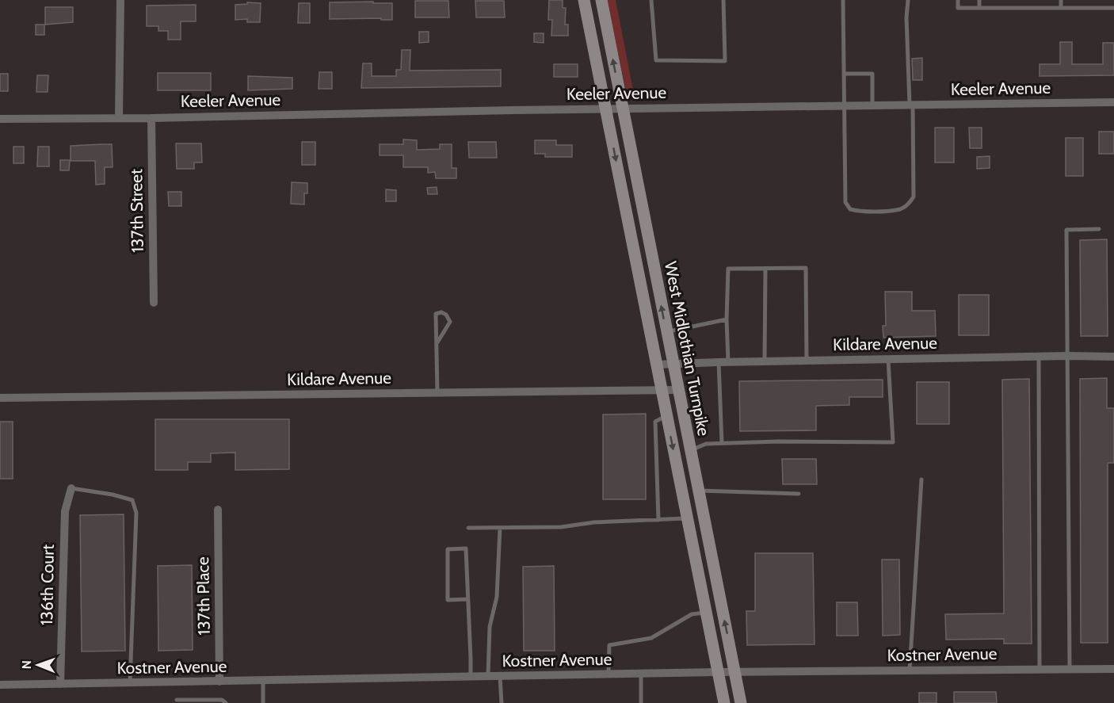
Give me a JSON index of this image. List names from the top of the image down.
{
  "streets": {
    "main road": ["West Midlothian Turnpike"],
    "street": [
      "Keeler Avenue",
      "137th Street",
      "Kildare Avenue",
      "136th Court",
      "137th Place",
      "Kostner Avenue"
    ]
  },
  "crossings": [
    ["Keeler Avenue", "137th Street"],
    ["Keeler Avenue", "West Midlothian Turnpike"],
    ["Kildare Avenue", "West Midlothian Turnpike"],
    ["West Midlothian Turnpike", "Kostner Avenue"],
    ["136th Court", "Kostner Avenue"],
    ["137th Place", "Kostner Avenue"]
  ],
  "north": "left"
}
